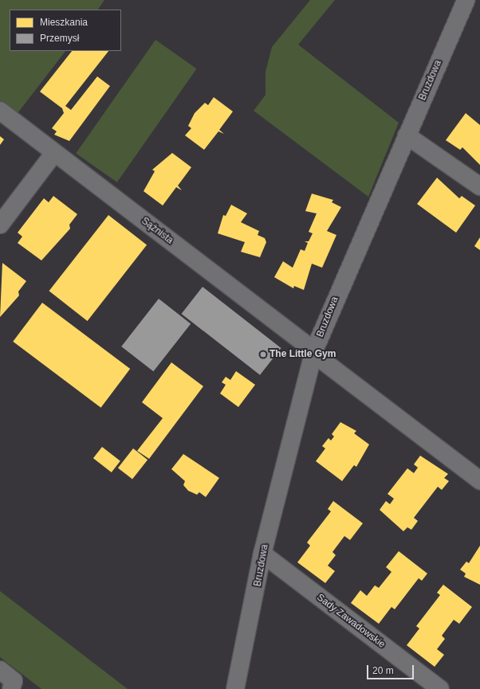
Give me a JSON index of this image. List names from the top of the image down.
{
  "streets": {
    "street": ["Bruzdowa", "Sążnista", "Sady Zawadowskie"]
  },
  "crossings": [
    ["Bruzdowa", "Sążnista"],
    ["Bruzdowa", "Sady Zawadowskie"]
  ],
  "places": ["The Little Gym"],
  "legend": ["Mieszkania", "Przemysł"],
  "scale_bar": "20 m"
}
